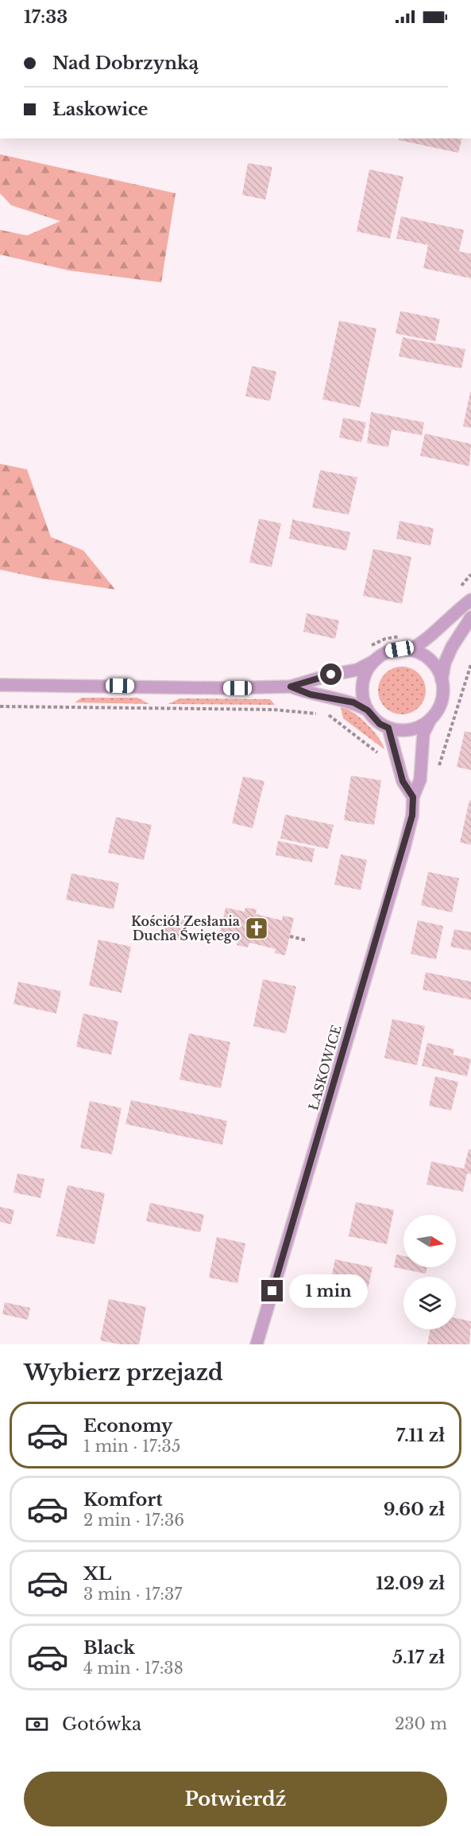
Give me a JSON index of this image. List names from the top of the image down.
{
  "streets": {
    "street": ["ŁASKOWICE"]
  },
  "places": {
    "church": ["Kościół Zesłania Ducha Świętego"]
  },
  "north": "right",
  "page": {
    "status": "17:33",
    "banner": ["Nad Dobrzynką", "Łaskowice"],
    "bubble": "1 min",
    "heading": "Wybierz przejazd",
    "list": [
      {
        "name": "Economy",
        "note": "1 min · 17:35",
        "value": "7.11 zł"
      },
      {
        "name": "Komfort",
        "note": "2 min · 17:36",
        "value": "9.60 zł"
      },
      {
        "name": "XL",
        "note": "3 min · 17:37",
        "value": "12.09 zł"
      },
      {
        "name": "Black",
        "note": "4 min · 17:38",
        "value": "5.17 zł"
      }
    ],
    "pay": ["Gotówka", "230 m"],
    "buttons": "Potwierdź"
  }
}
